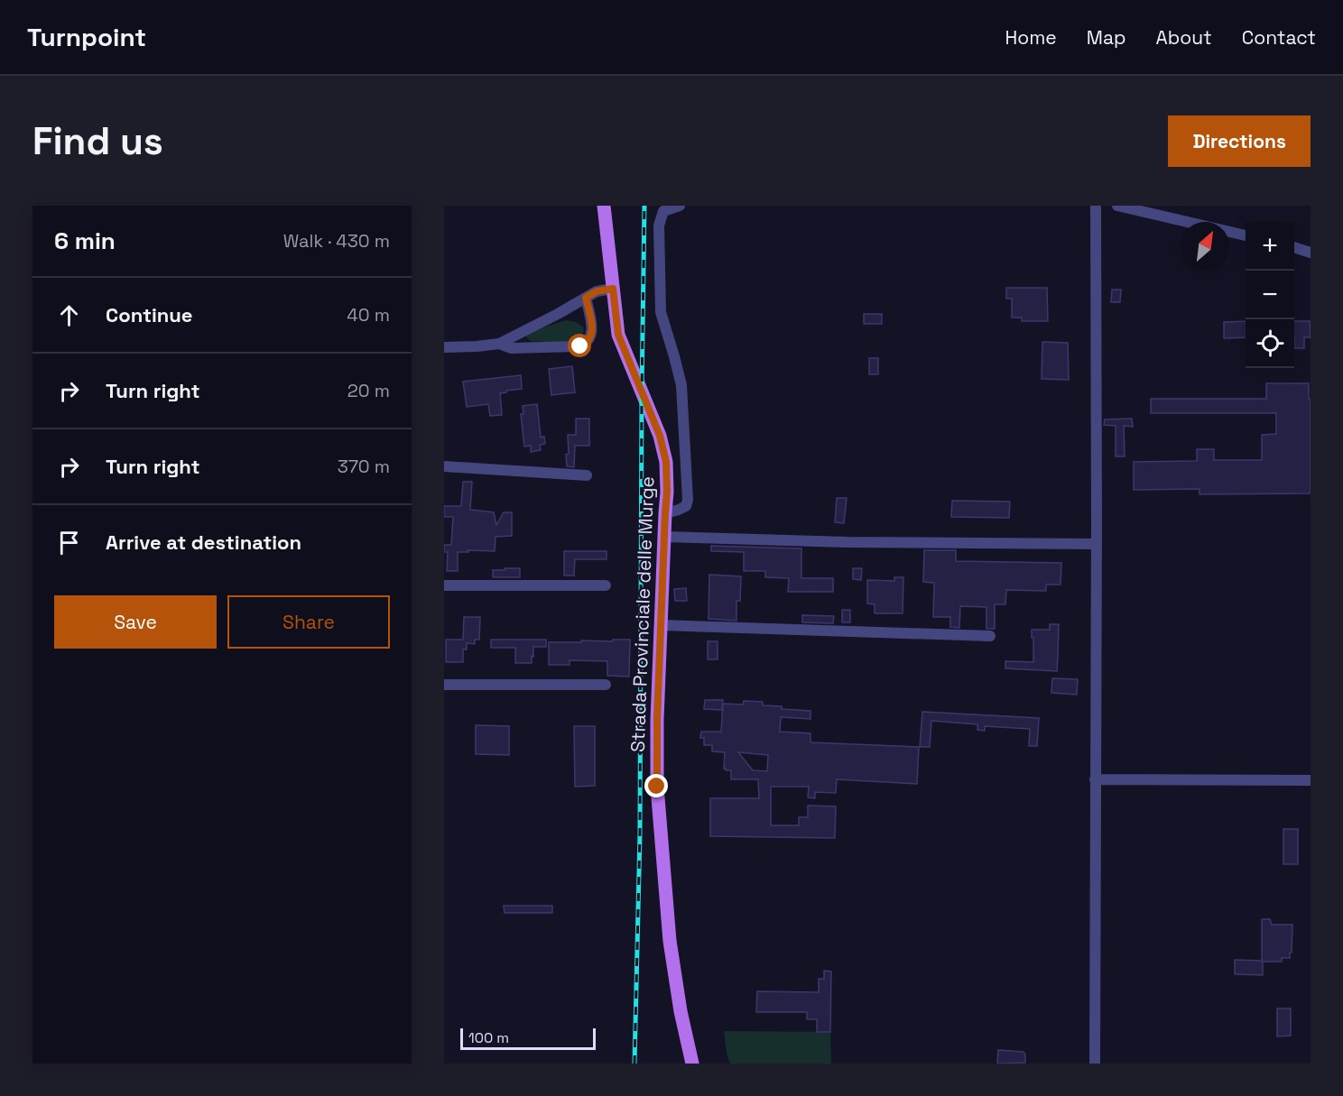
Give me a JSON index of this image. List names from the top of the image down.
{
  "streets": {
    "main road": ["Strada Provinciale delle Murge"]
  },
  "scale_bar": "100 m",
  "north": "top right",
  "page": {
    "header": "Turnpoint",
    "nav": [
      "Home",
      "Map",
      "About",
      "Contact"
    ],
    "buttons": [
      "Directions",
      ["Save", "Share"]
    ],
    "title": "Find us",
    "heading": ["6 min", "Walk · 430 m"],
    "map_buttons": ["+", "−"],
    "list": [
      ["Continue", "40 m"],
      ["Turn right", "20 m"],
      ["Turn right", "370 m"],
      "Arrive at destination"
    ],
    "scale": "100 m"
  }
}
